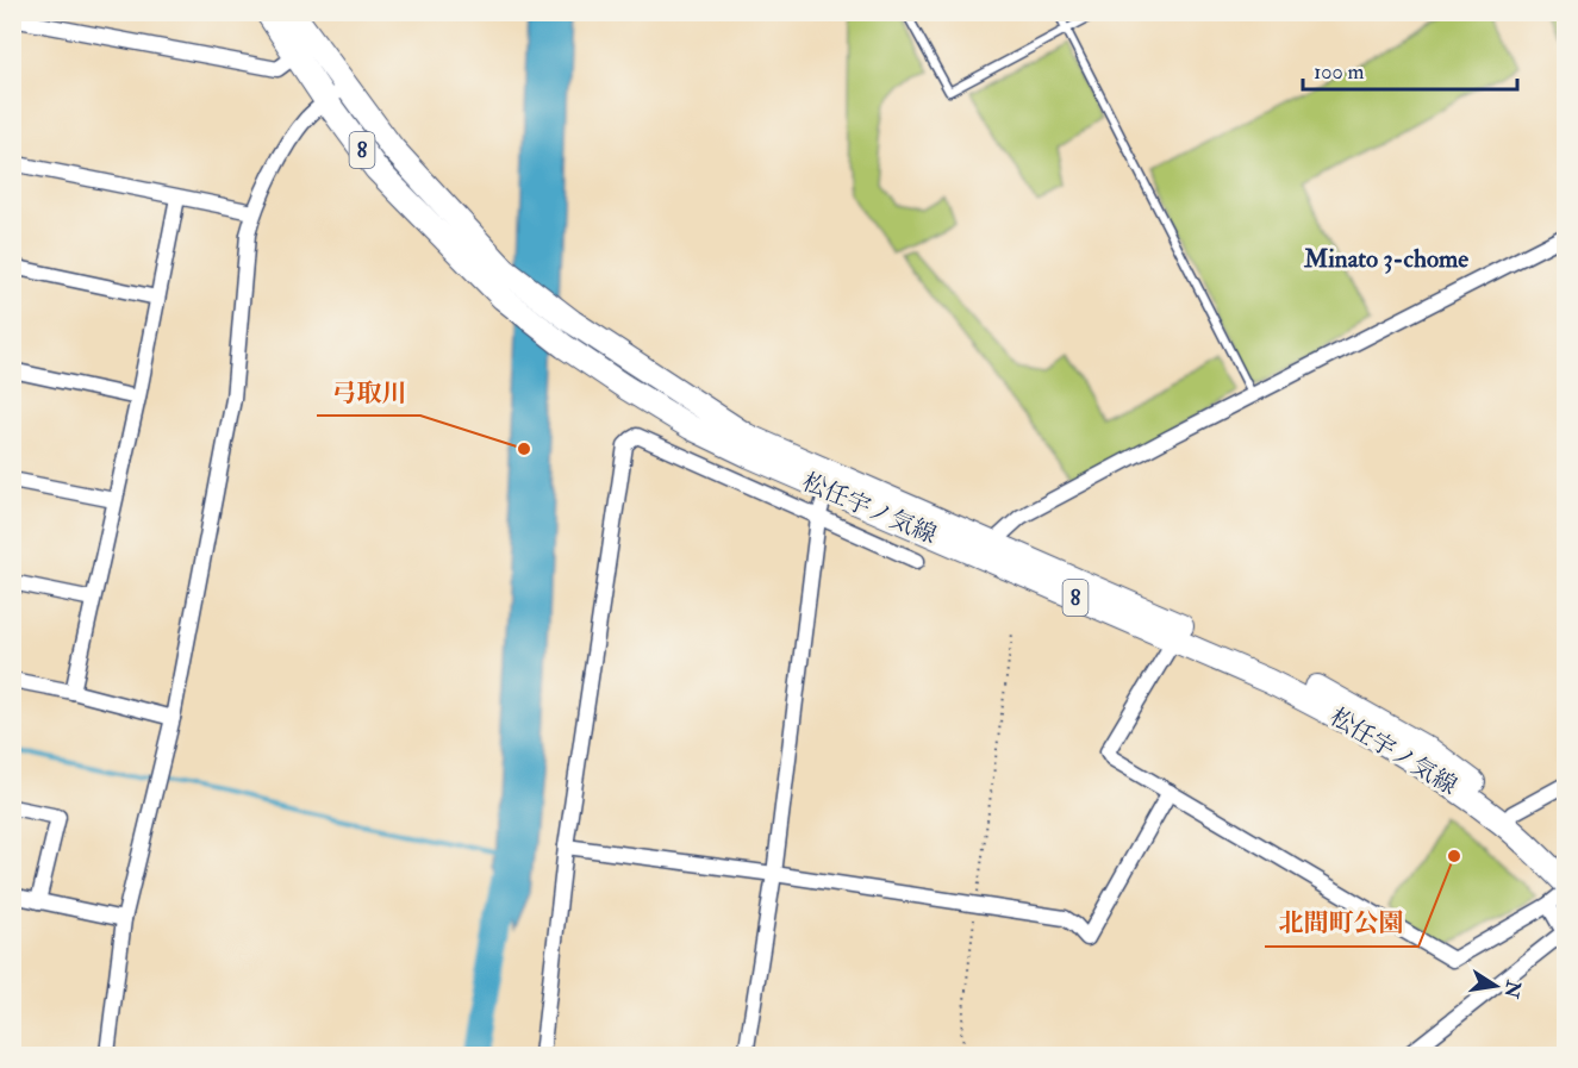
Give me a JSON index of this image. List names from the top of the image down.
{
  "streets": {
    "main road": ["8", "松任宇ノ気線"]
  },
  "districts": ["Minato 3-chome"],
  "places": ["弓取川", "北間町公園"],
  "scale_bar": "100 m",
  "north": "right"
}
